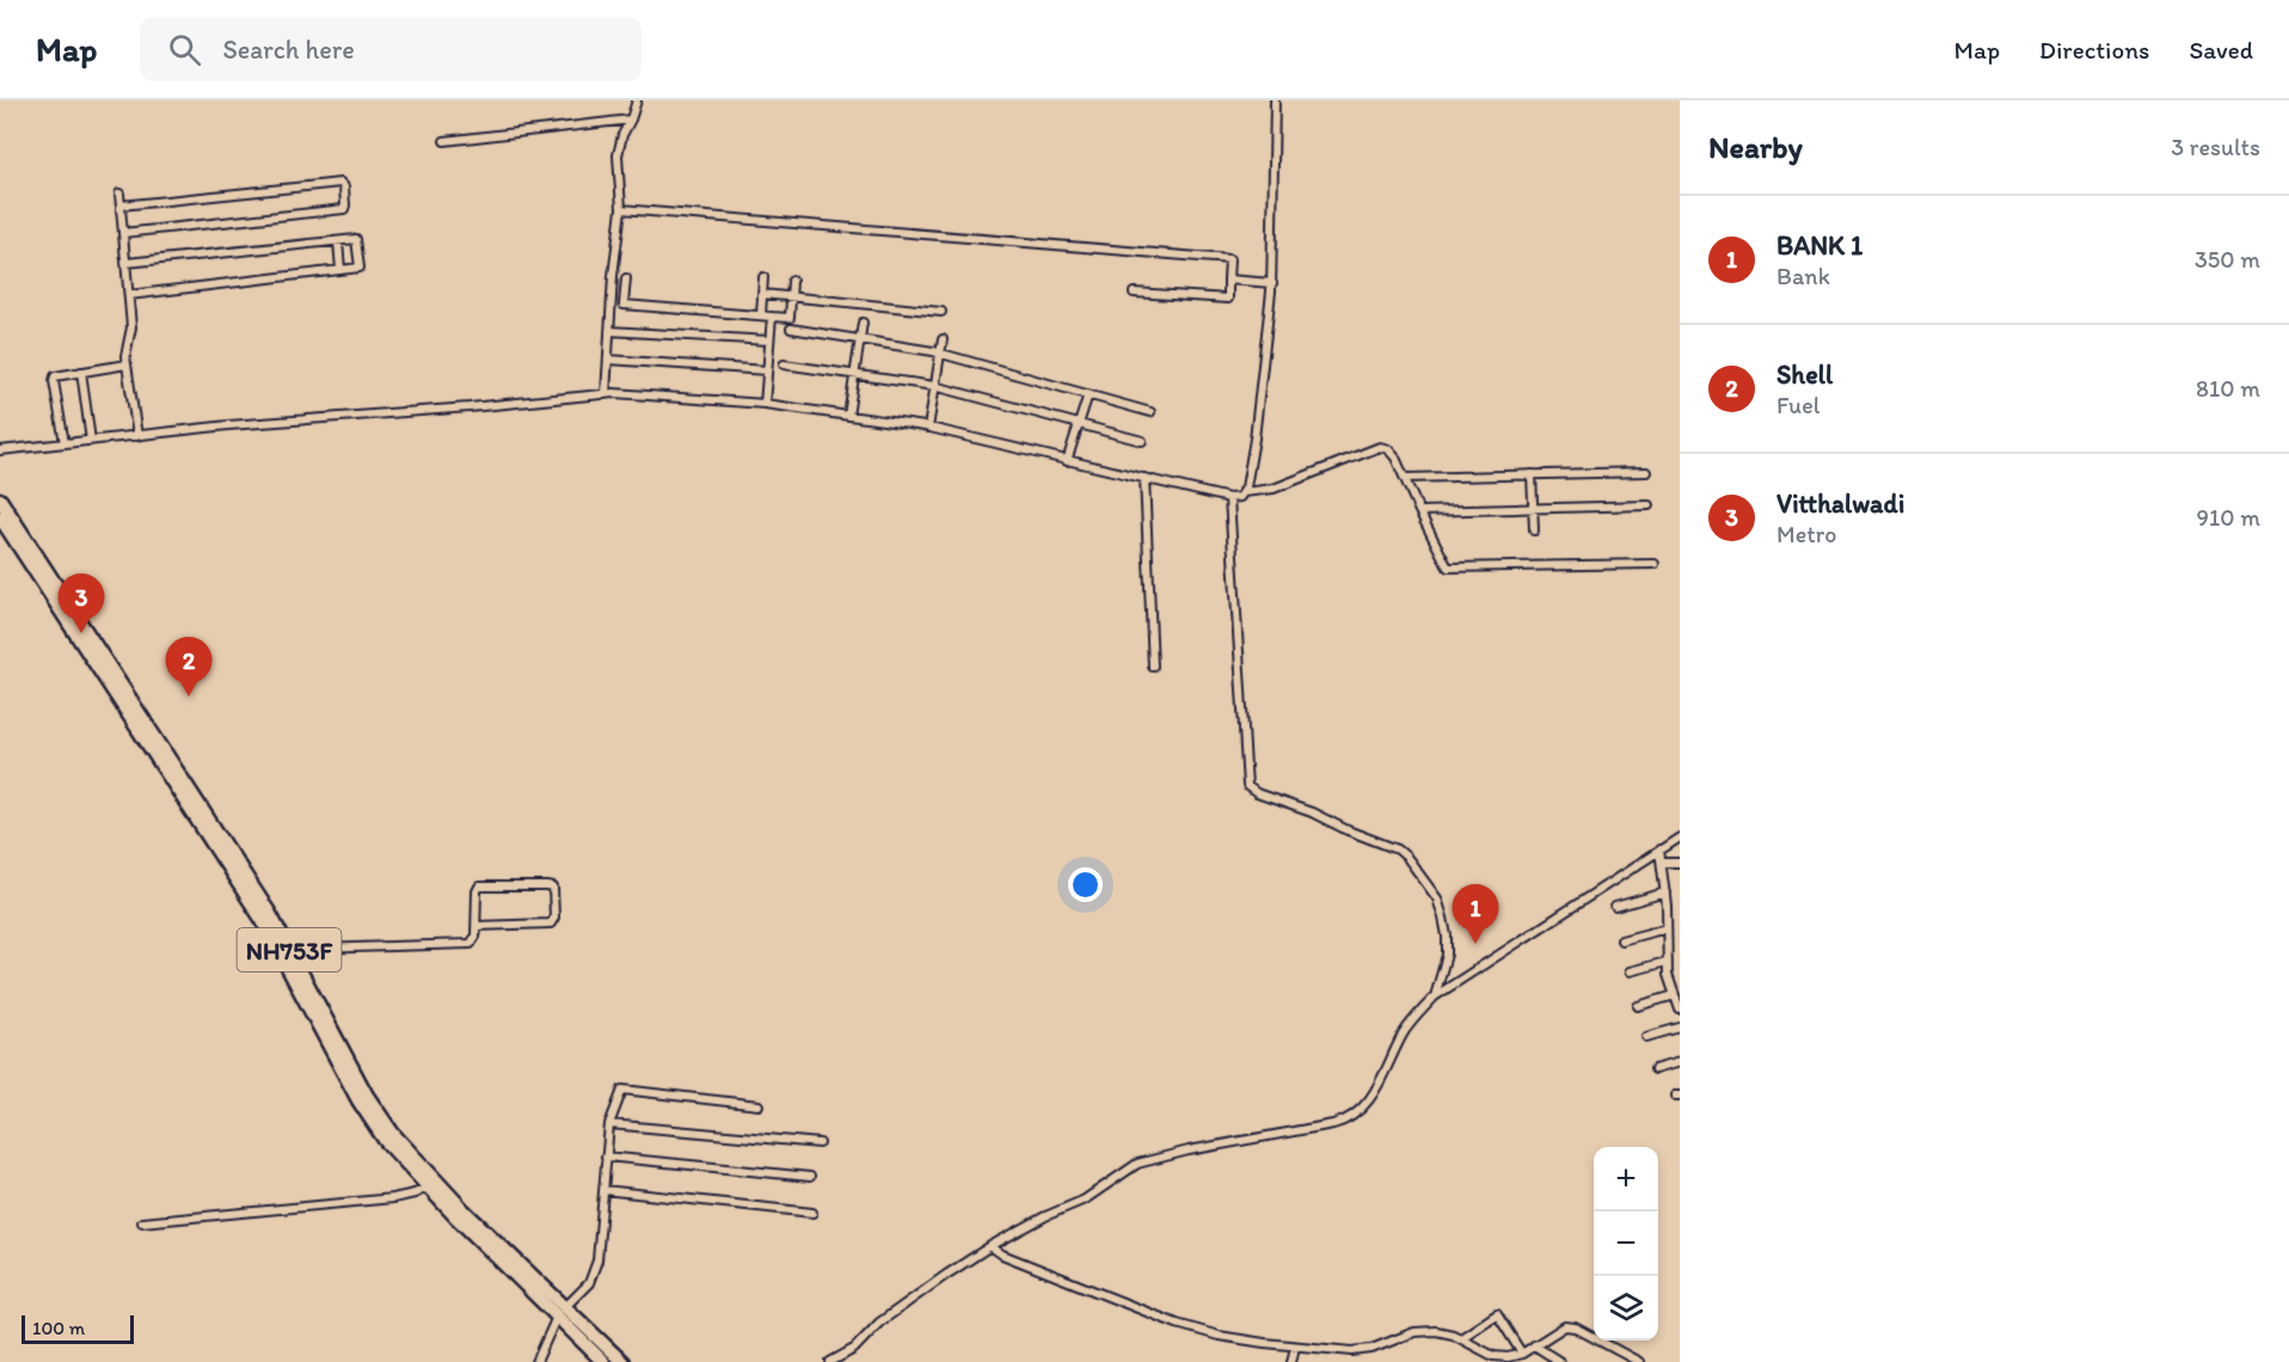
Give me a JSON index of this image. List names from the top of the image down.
{
  "streets": {
    "highway": ["NH753F"]
  },
  "scale_bar": "100 m",
  "page": {
    "header": "Map",
    "search": "Search here",
    "nav": ["Map", "Directions", "Saved"],
    "heading": ["Nearby", "3 results"],
    "list": [
      {
        "mark": "1",
        "name": "BANK 1",
        "note": "Bank",
        "value": "350 m"
      },
      {
        "mark": "2",
        "name": "Shell",
        "note": "Fuel",
        "value": "810 m"
      },
      {
        "mark": "3",
        "name": "Vitthalwadi",
        "note": "Metro",
        "value": "910 m"
      }
    ],
    "pins": ["3", "2", "1"],
    "map_buttons": ["+", "−"],
    "scale": "100 m"
  }
}
